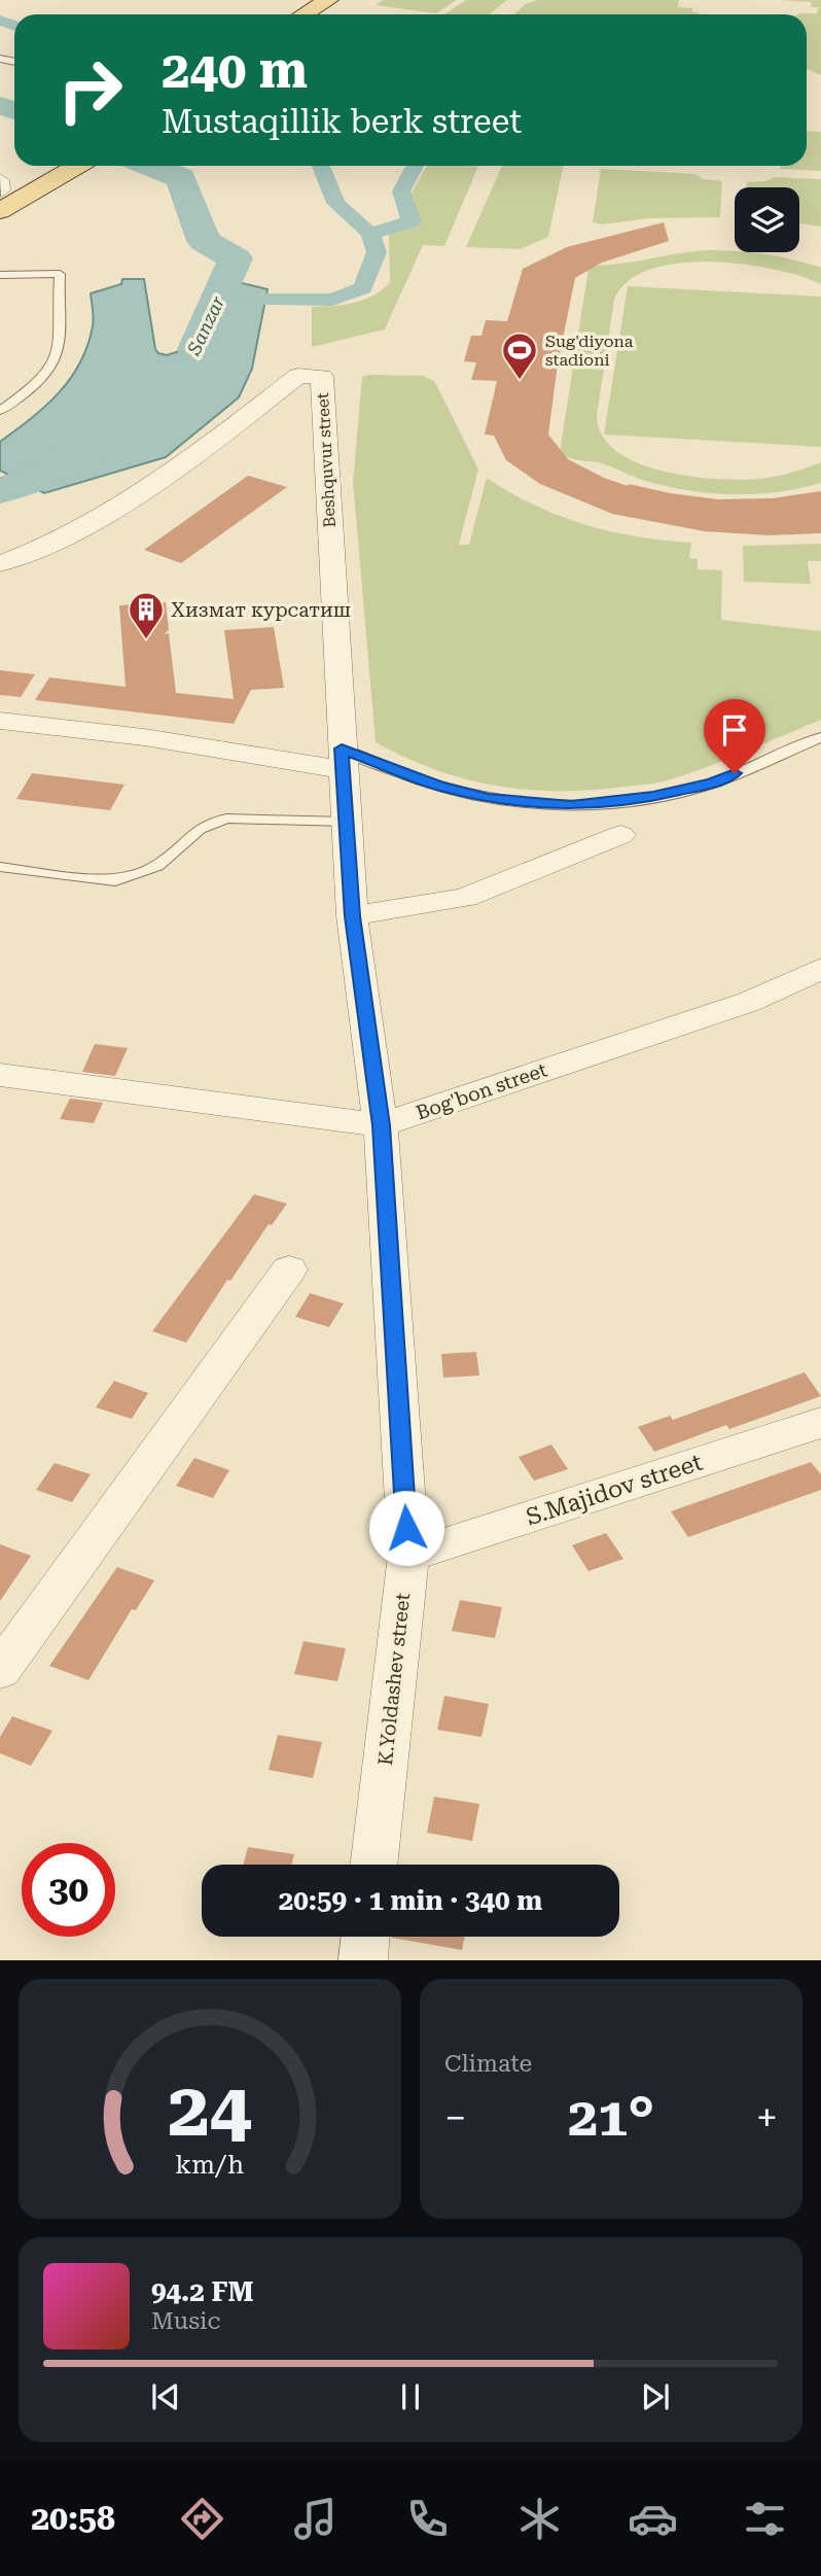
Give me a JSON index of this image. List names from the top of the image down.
{
  "streets": {
    "street": [
      "Beshquvur street",
      "Bog'bon street",
      "S.Majidov street",
      "K.Yoldashev street"
    ]
  },
  "crossings": [
    ["Beshquvur street", "K.Yoldashev street"],
    ["Bog'bon street", "K.Yoldashev street"],
    ["S.Majidov street", "K.Yoldashev street"]
  ],
  "water": ["Sanzar"],
  "places": {
    "sports": ["Sug'diyona stadioni"],
    "building": ["Хизмат курсатиш"]
  },
  "page": {
    "turn": ["240 m", "Mustaqillik berk street"],
    "limit": "30",
    "trip": "20:59 · 1 min · 340 m",
    "tile": "Climate",
    "heat": ["−", "21°", "+"],
    "song": ["94.2 FM", "Music"],
    "tabs": "20:58",
    "gauge": ["24", "km/h"]
  }
}
